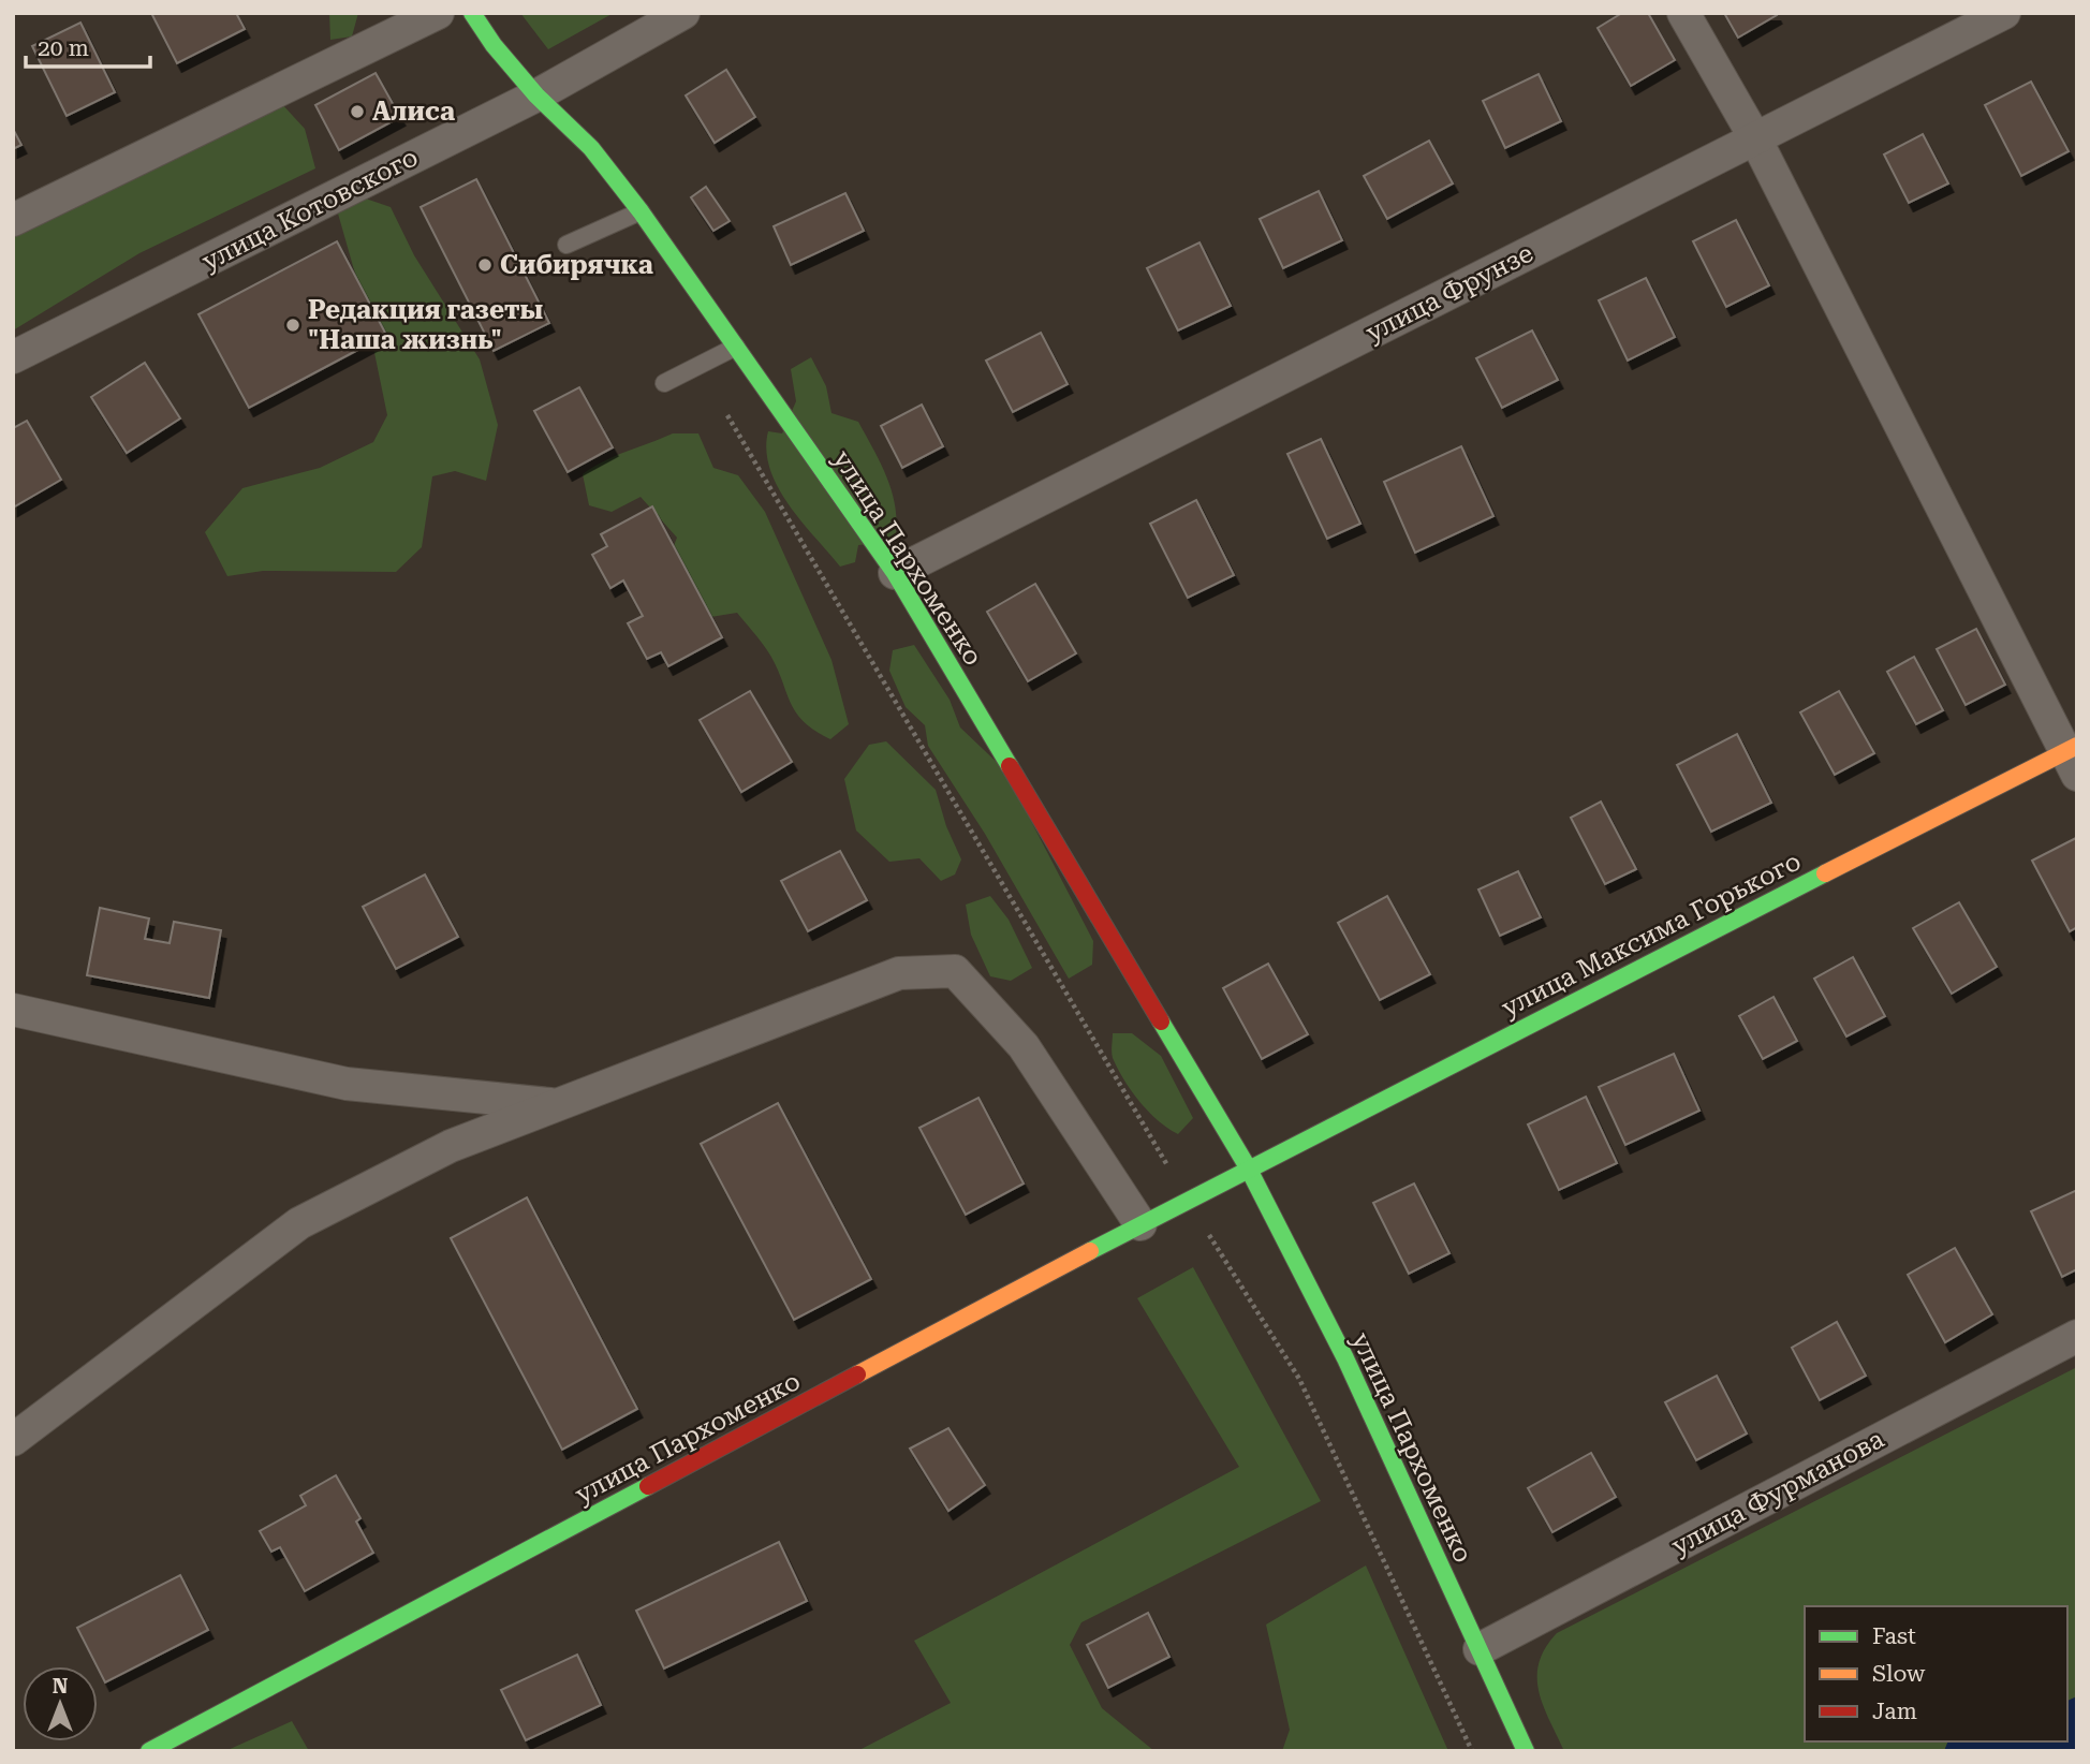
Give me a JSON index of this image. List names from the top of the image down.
{
  "streets": {
    "street": [
      "улица Котовского",
      "улица Фрунзе",
      "улица Пархоменко",
      "улица Максима Горького",
      "улица Фурманова"
    ]
  },
  "crossings": [
    ["улица Котовского", "улица Пархоменко"],
    ["улица Фрунзе", "улица Пархоменко"],
    ["улица Пархоменко", "улица Максима Горького"],
    ["улица Пархоменко", "улица Фурманова"]
  ],
  "places": ["Алиса", "Сибирячка", "Редакция газеты \"Наша жизнь\""],
  "legend": ["Fast", "Slow", "Jam"],
  "scale_bar": "20 m",
  "north": "top"
}
